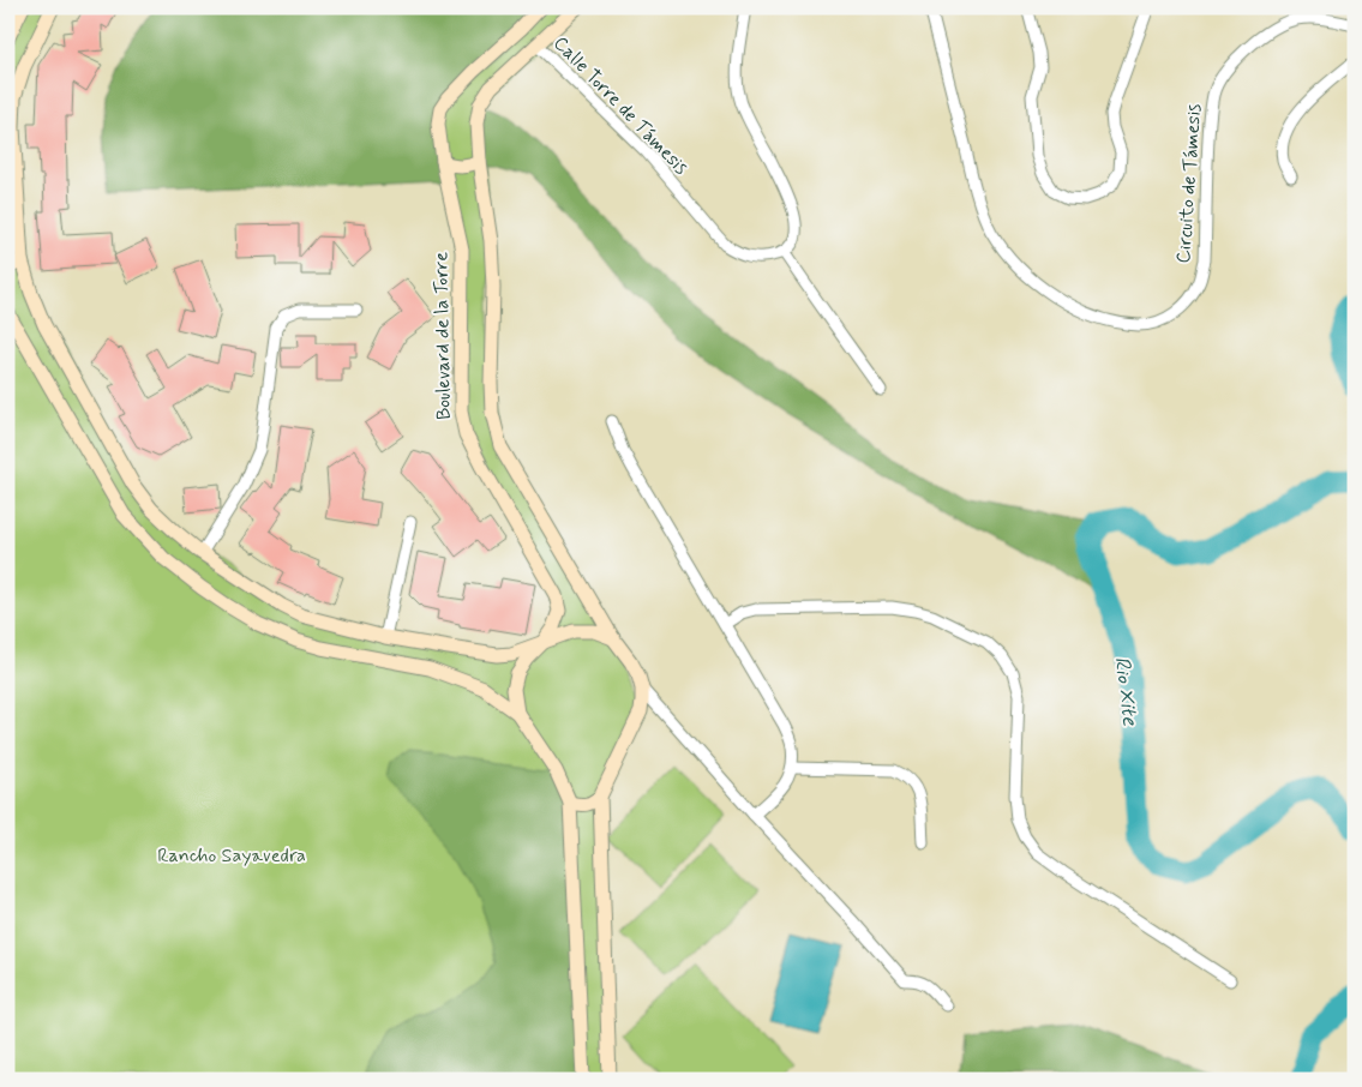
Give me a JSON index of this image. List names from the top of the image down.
{
  "streets": {
    "street": ["Calle Torre de Támesis", "Circuito de Támesis", "Boulevard de la Torre"]
  },
  "water": ["Rio Xite"],
  "parks": ["Rancho Sayavedra"]
}
